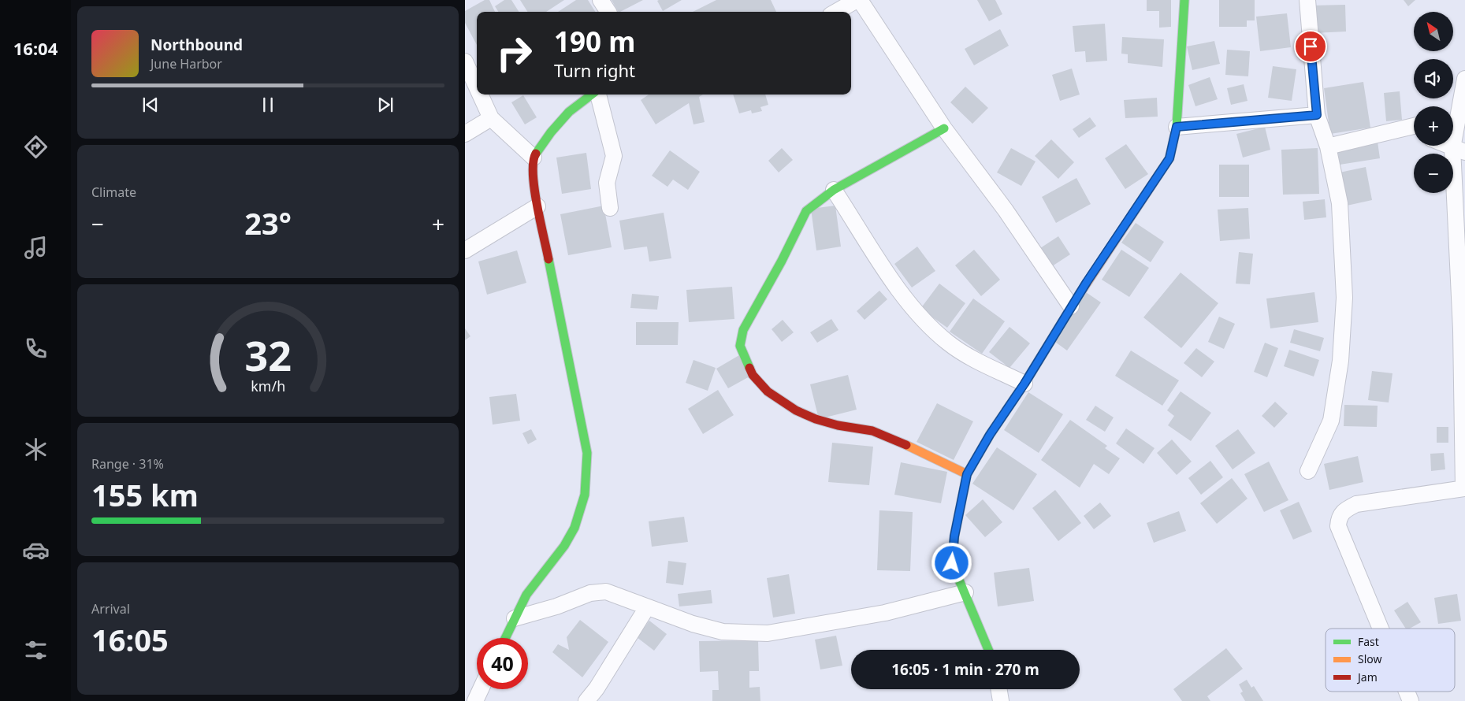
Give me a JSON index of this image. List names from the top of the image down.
{
  "legend": ["Fast", "Slow", "Jam"],
  "north": "top left",
  "page": {
    "tabs": "16:04",
    "map_buttons": ["+", "−"],
    "turn": ["190 m", "Turn right"],
    "song": ["Northbound", "June Harbor"],
    "tile": [
      "Climate",
      ["Range · 31%", "155 km"],
      ["Arrival", "16:05"]
    ],
    "heat": ["−", "23°", "+"],
    "limit": "40",
    "trip": "16:05 · 1 min · 270 m",
    "gauge": ["32", "km/h"]
  }
}
